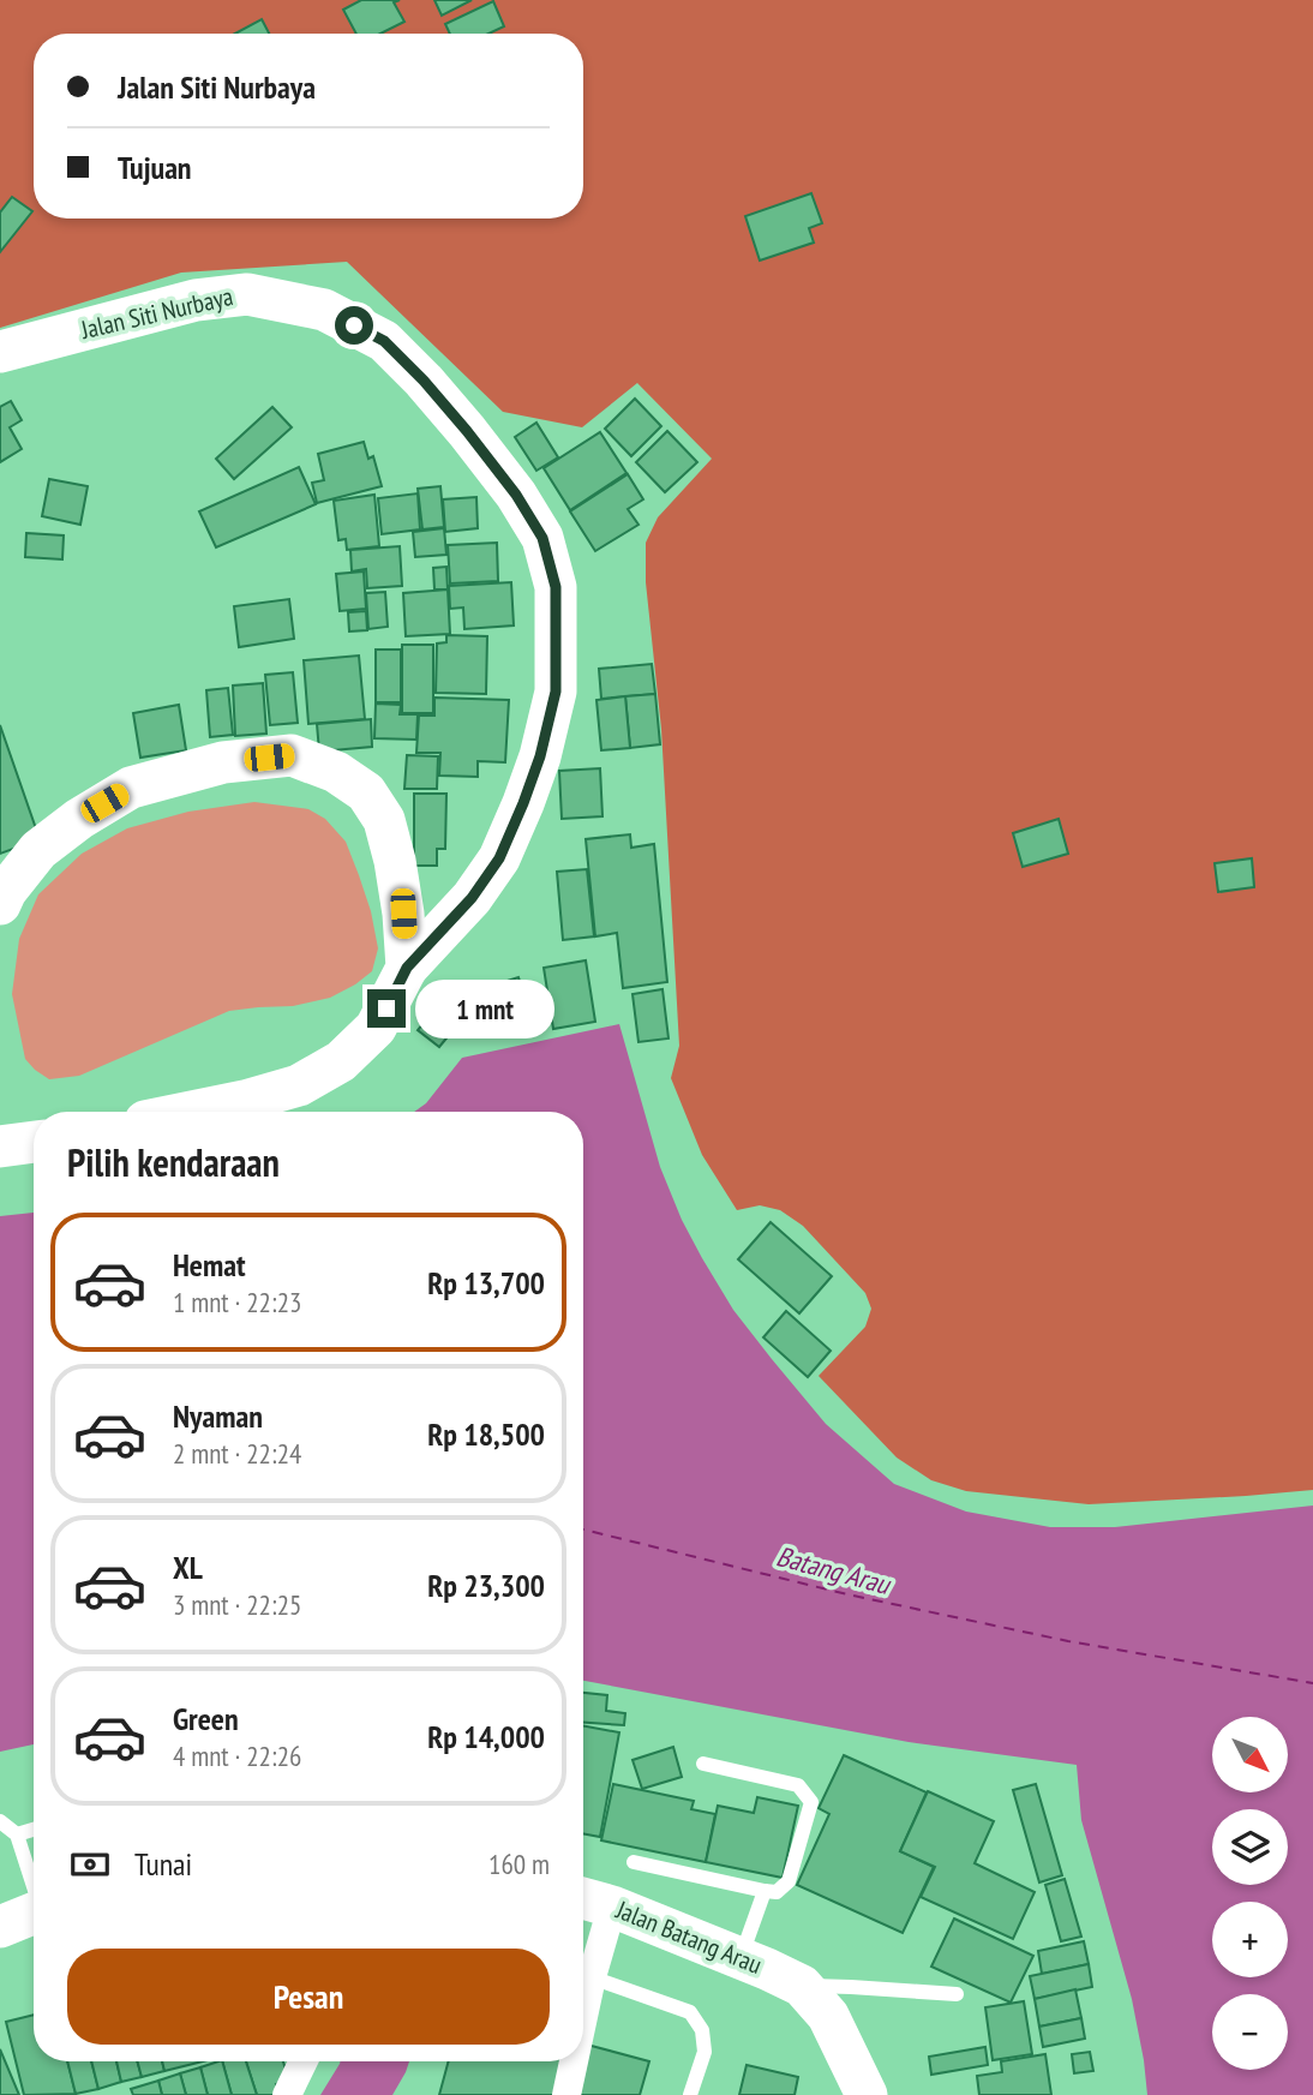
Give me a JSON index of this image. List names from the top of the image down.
{
  "streets": {
    "street": ["Jalan Siti Nurbaya", "Jalan Batang Arau"]
  },
  "water": ["Batang Arau"],
  "north": "bottom right",
  "page": {
    "banner": ["Jalan Siti Nurbaya", "Tujuan"],
    "bubble": "1 mnt",
    "heading": "Pilih kendaraan",
    "list": [
      {
        "name": "Hemat",
        "note": "1 mnt · 22:23",
        "value": "Rp 13,700"
      },
      {
        "name": "Nyaman",
        "note": "2 mnt · 22:24",
        "value": "Rp 18,500"
      },
      {
        "name": "XL",
        "note": "3 mnt · 22:25",
        "value": "Rp 23,300"
      },
      {
        "name": "Green",
        "note": "4 mnt · 22:26",
        "value": "Rp 14,000"
      }
    ],
    "map_buttons": ["+", "−"],
    "pay": ["Tunai", "160 m"],
    "buttons": "Pesan"
  }
}
